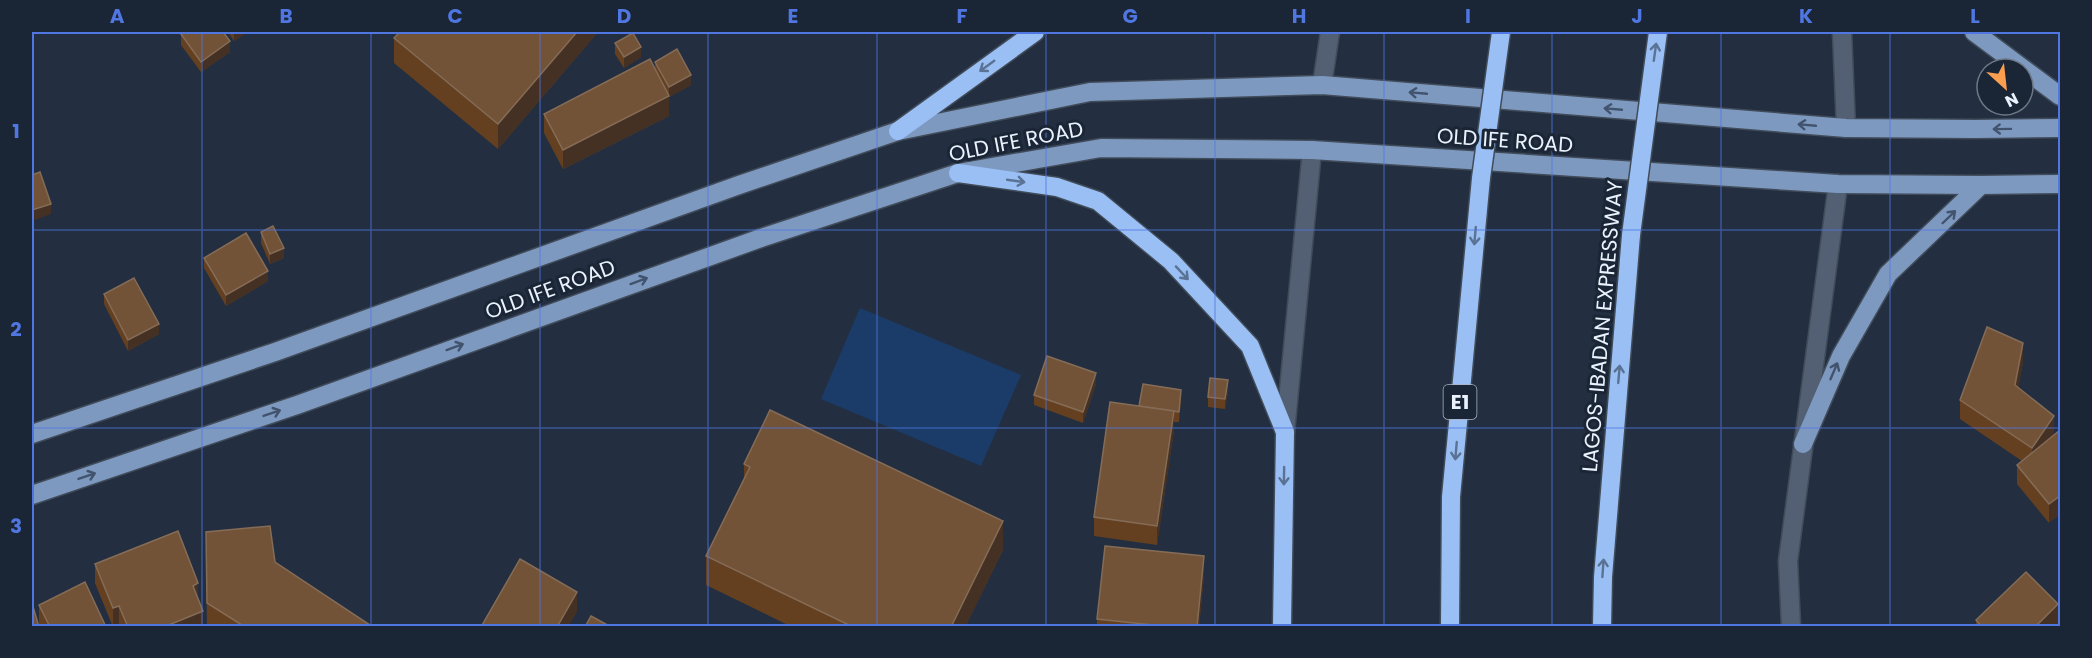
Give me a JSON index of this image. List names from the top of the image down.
{
  "streets": {
    "highway": ["LAGOS-IBADAN EXPRESSWAY", "E1"],
    "main road": ["OLD IFE ROAD"]
  },
  "north": "bottom right",
  "grid": {
    "columns": [
      "A",
      "B",
      "C",
      "D",
      "E",
      "F",
      "G",
      "H",
      "I",
      "J",
      "K",
      "L"
    ],
    "rows": ["1", "2", "3"]
  }
}
